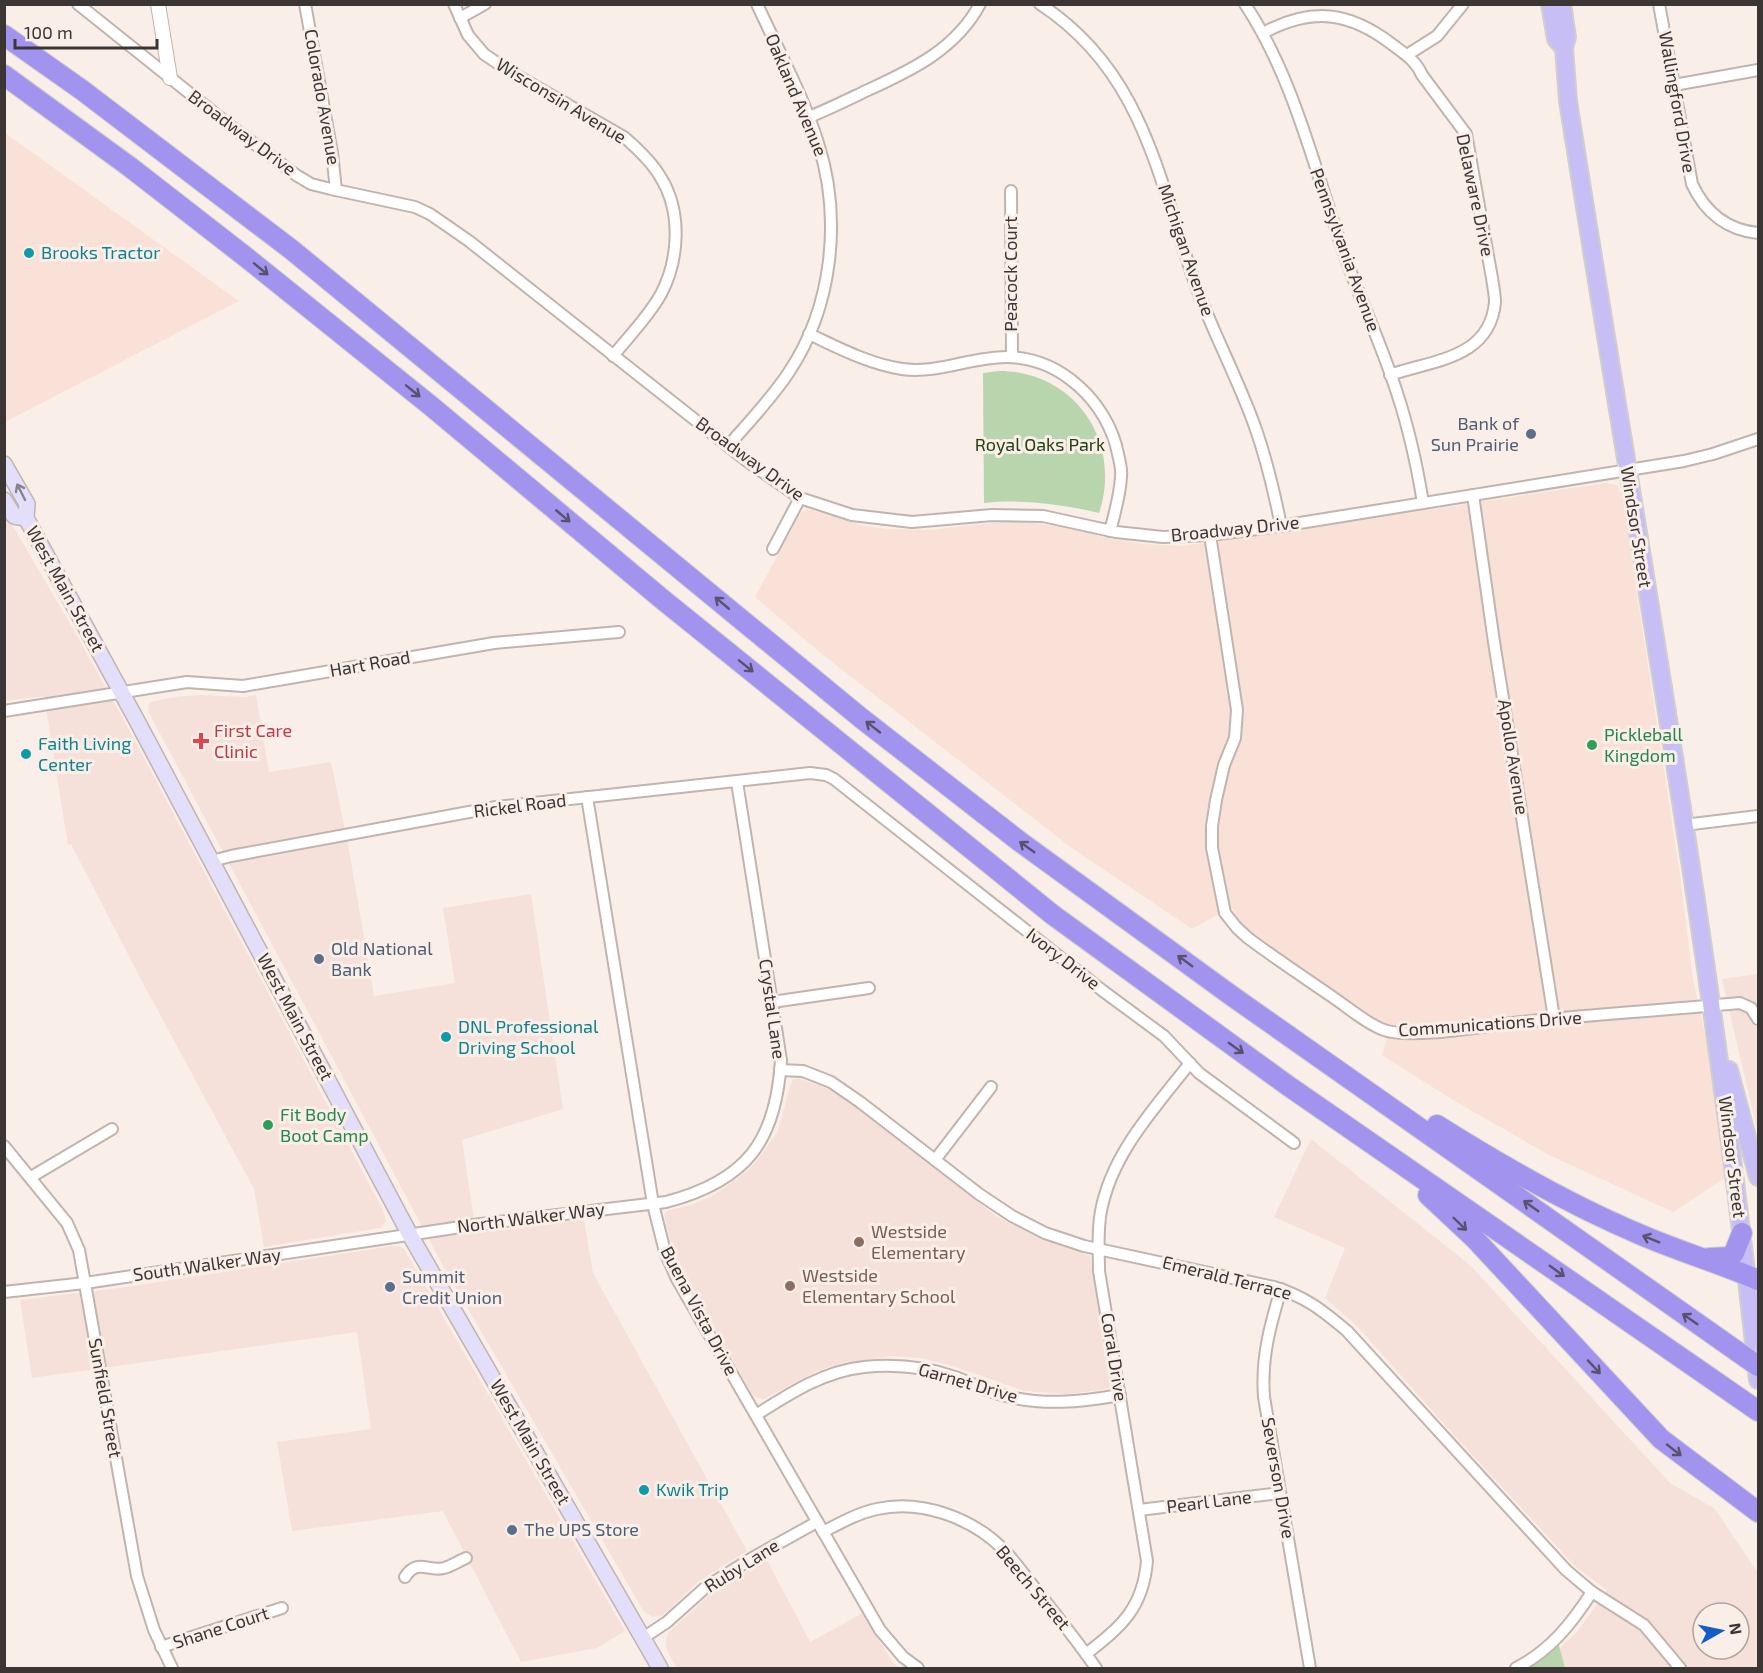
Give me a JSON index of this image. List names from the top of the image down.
{
  "streets": {
    "main road": ["Windsor Street", "West Main Street"],
    "street": [
      "Oakland Avenue",
      "Colorado Avenue",
      "Wisconsin Avenue",
      "Wallingford Drive",
      "Broadway Drive",
      "Delaware Drive",
      "Michigan Avenue",
      "Pennsylvania Avenue",
      "Peacock Court",
      "Hart Road",
      "Apollo Avenue",
      "Rickel Road",
      "Ivory Drive",
      "Crystal Lane",
      "Communications Drive",
      "North Walker Way",
      "South Walker Way",
      "Emerald Terrace",
      "Buena Vista Drive",
      "Coral Drive",
      "Garnet Drive",
      "Sunfield Street",
      "Severson Drive",
      "Pearl Lane",
      "Ruby Lane",
      "Beech Street",
      "Shane Court"
    ]
  },
  "crossings": [
    ["Oakland Avenue", "Broadway Drive"],
    ["Colorado Avenue", "Broadway Drive"],
    ["Wisconsin Avenue", "Broadway Drive"],
    ["Broadway Drive", "Michigan Avenue"],
    ["Broadway Drive", "Pennsylvania Avenue"],
    ["Broadway Drive", "Windsor Street"],
    ["Broadway Drive", "Apollo Avenue"],
    ["Broadway Drive", "Communications Drive"],
    ["Delaware Drive", "Pennsylvania Avenue"],
    ["Windsor Street", "Communications Drive"],
    ["West Main Street", "Hart Road"],
    ["West Main Street", "Rickel Road"],
    ["West Main Street", "North Walker Way"],
    ["West Main Street", "South Walker Way"],
    ["West Main Street", "Ruby Lane"],
    ["Apollo Avenue", "Communications Drive"],
    ["Rickel Road", "Ivory Drive"],
    ["Rickel Road", "Crystal Lane"],
    ["Rickel Road", "Buena Vista Drive"],
    ["Ivory Drive", "Coral Drive"],
    ["Crystal Lane", "North Walker Way"],
    ["Crystal Lane", "Emerald Terrace"],
    ["Crystal Lane", "Buena Vista Drive"],
    ["North Walker Way", "South Walker Way"],
    ["North Walker Way", "Buena Vista Drive"],
    ["South Walker Way", "Sunfield Street"],
    ["Emerald Terrace", "Coral Drive"],
    ["Emerald Terrace", "Severson Drive"],
    ["Buena Vista Drive", "Garnet Drive"],
    ["Buena Vista Drive", "Ruby Lane"],
    ["Buena Vista Drive", "Beech Street"],
    ["Coral Drive", "Garnet Drive"],
    ["Coral Drive", "Pearl Lane"],
    ["Coral Drive", "Beech Street"],
    ["Sunfield Street", "Shane Court"],
    ["Severson Drive", "Pearl Lane"]
  ],
  "parks": ["Royal Oaks Park"],
  "places": {
    "other": [
      "Brooks Tractor",
      "Bank of Sun Prairie",
      "Pickleball Kingdom",
      "Faith Living Center",
      "Old National Bank",
      "DNL Professional Driving School",
      "Fit Body Boot Camp",
      "Westside Elementary",
      "Westside Elementary School",
      "Summit Credit Union",
      "Kwik Trip",
      "The UPS Store"
    ],
    "health": ["First Care Clinic"]
  },
  "scale_bar": "100 m",
  "north": "right"
}
